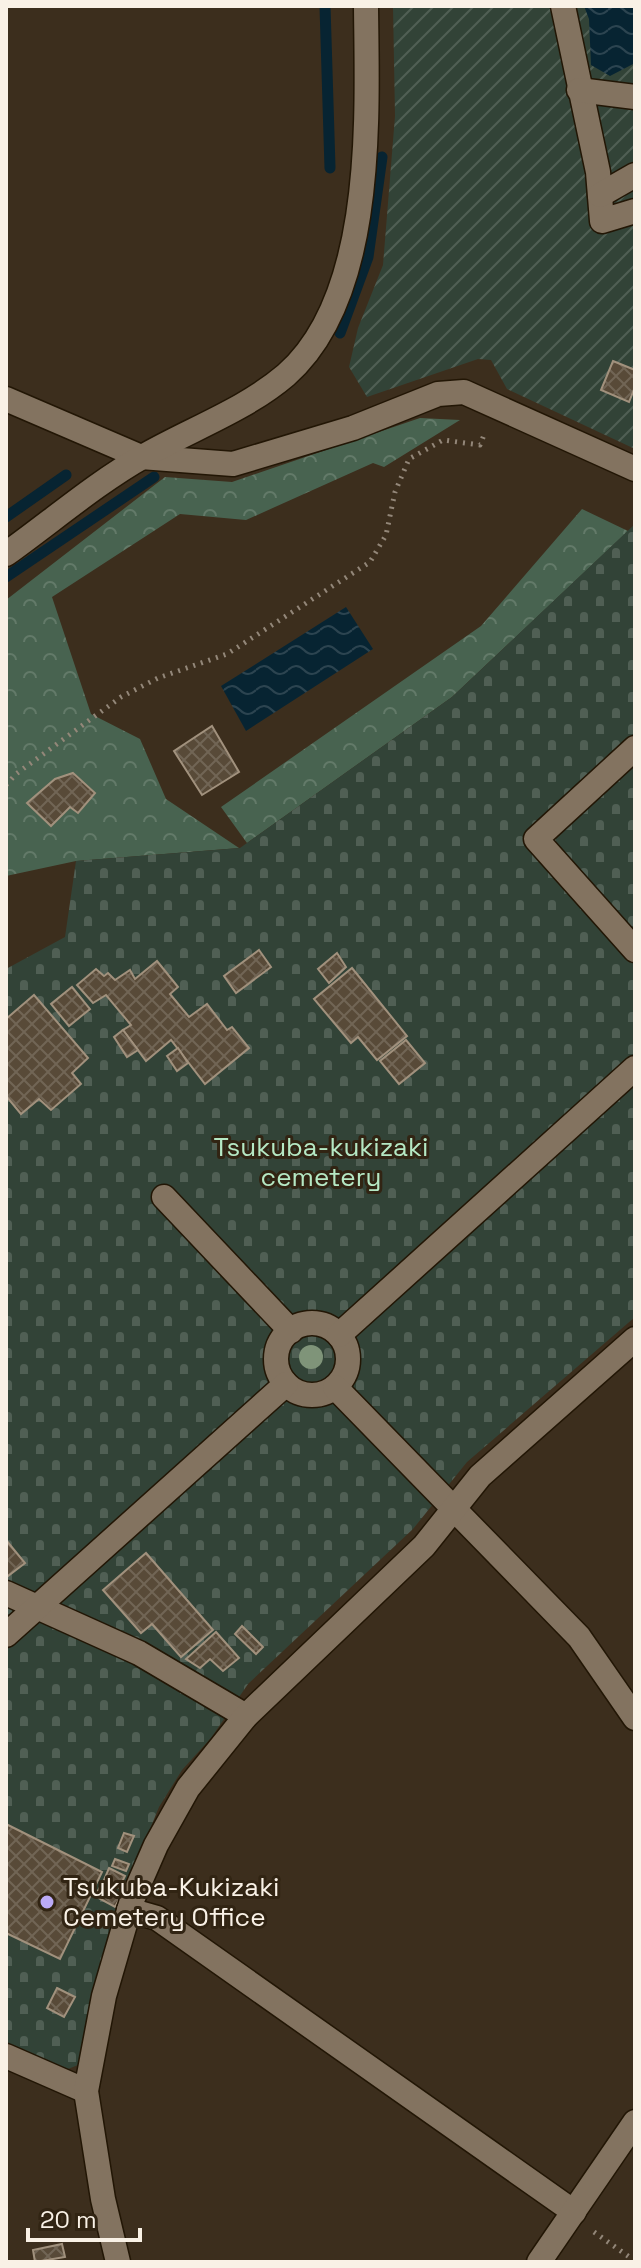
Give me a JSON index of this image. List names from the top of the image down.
{
  "parks": ["Tsukuba-kukizaki cemetery"],
  "places": ["Tsukuba-Kukizaki Cemetery Office"],
  "scale_bar": "20 m"
}
